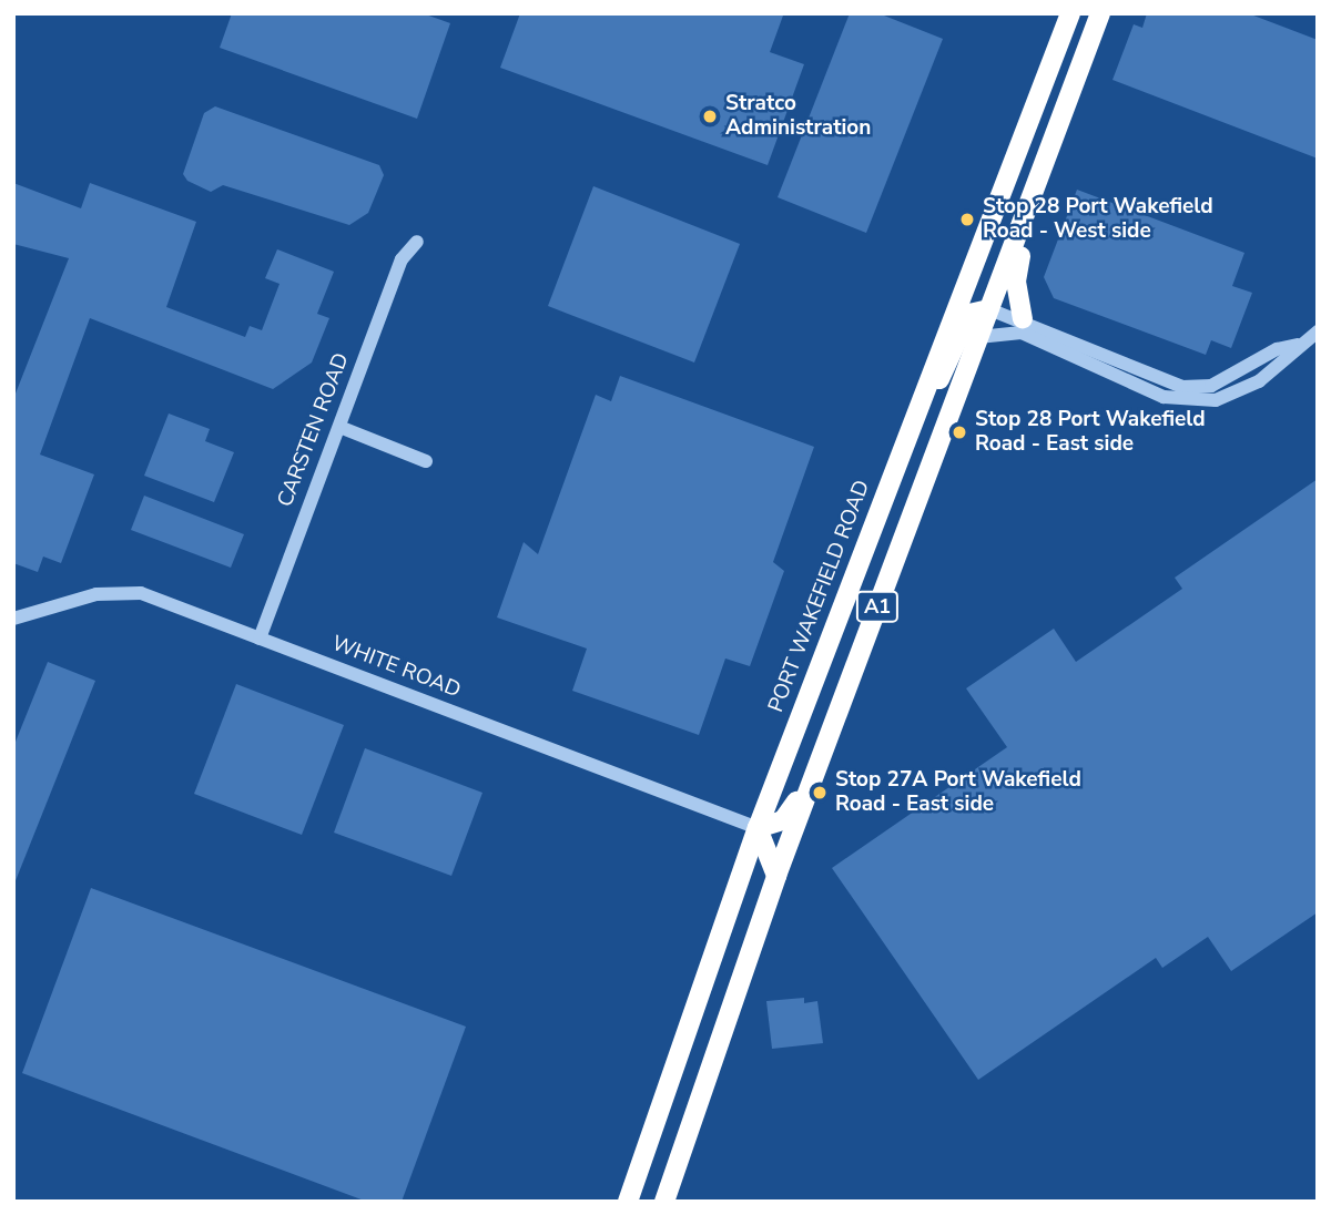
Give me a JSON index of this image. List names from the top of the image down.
{
  "streets": {
    "highway": ["PORT WAKEFIELD ROAD", "A1"],
    "street": ["CARSTEN ROAD", "WHITE ROAD"]
  },
  "crossings": [
    ["CARSTEN ROAD", "WHITE ROAD"],
    ["PORT WAKEFIELD ROAD", "WHITE ROAD"]
  ],
  "places": [
    "Stratco Administration",
    "Stop 28 Port Wakefield Road - West side",
    "Stop 28 Port Wakefield Road - East side",
    "Stop 27A Port Wakefield Road - East side"
  ]
}
